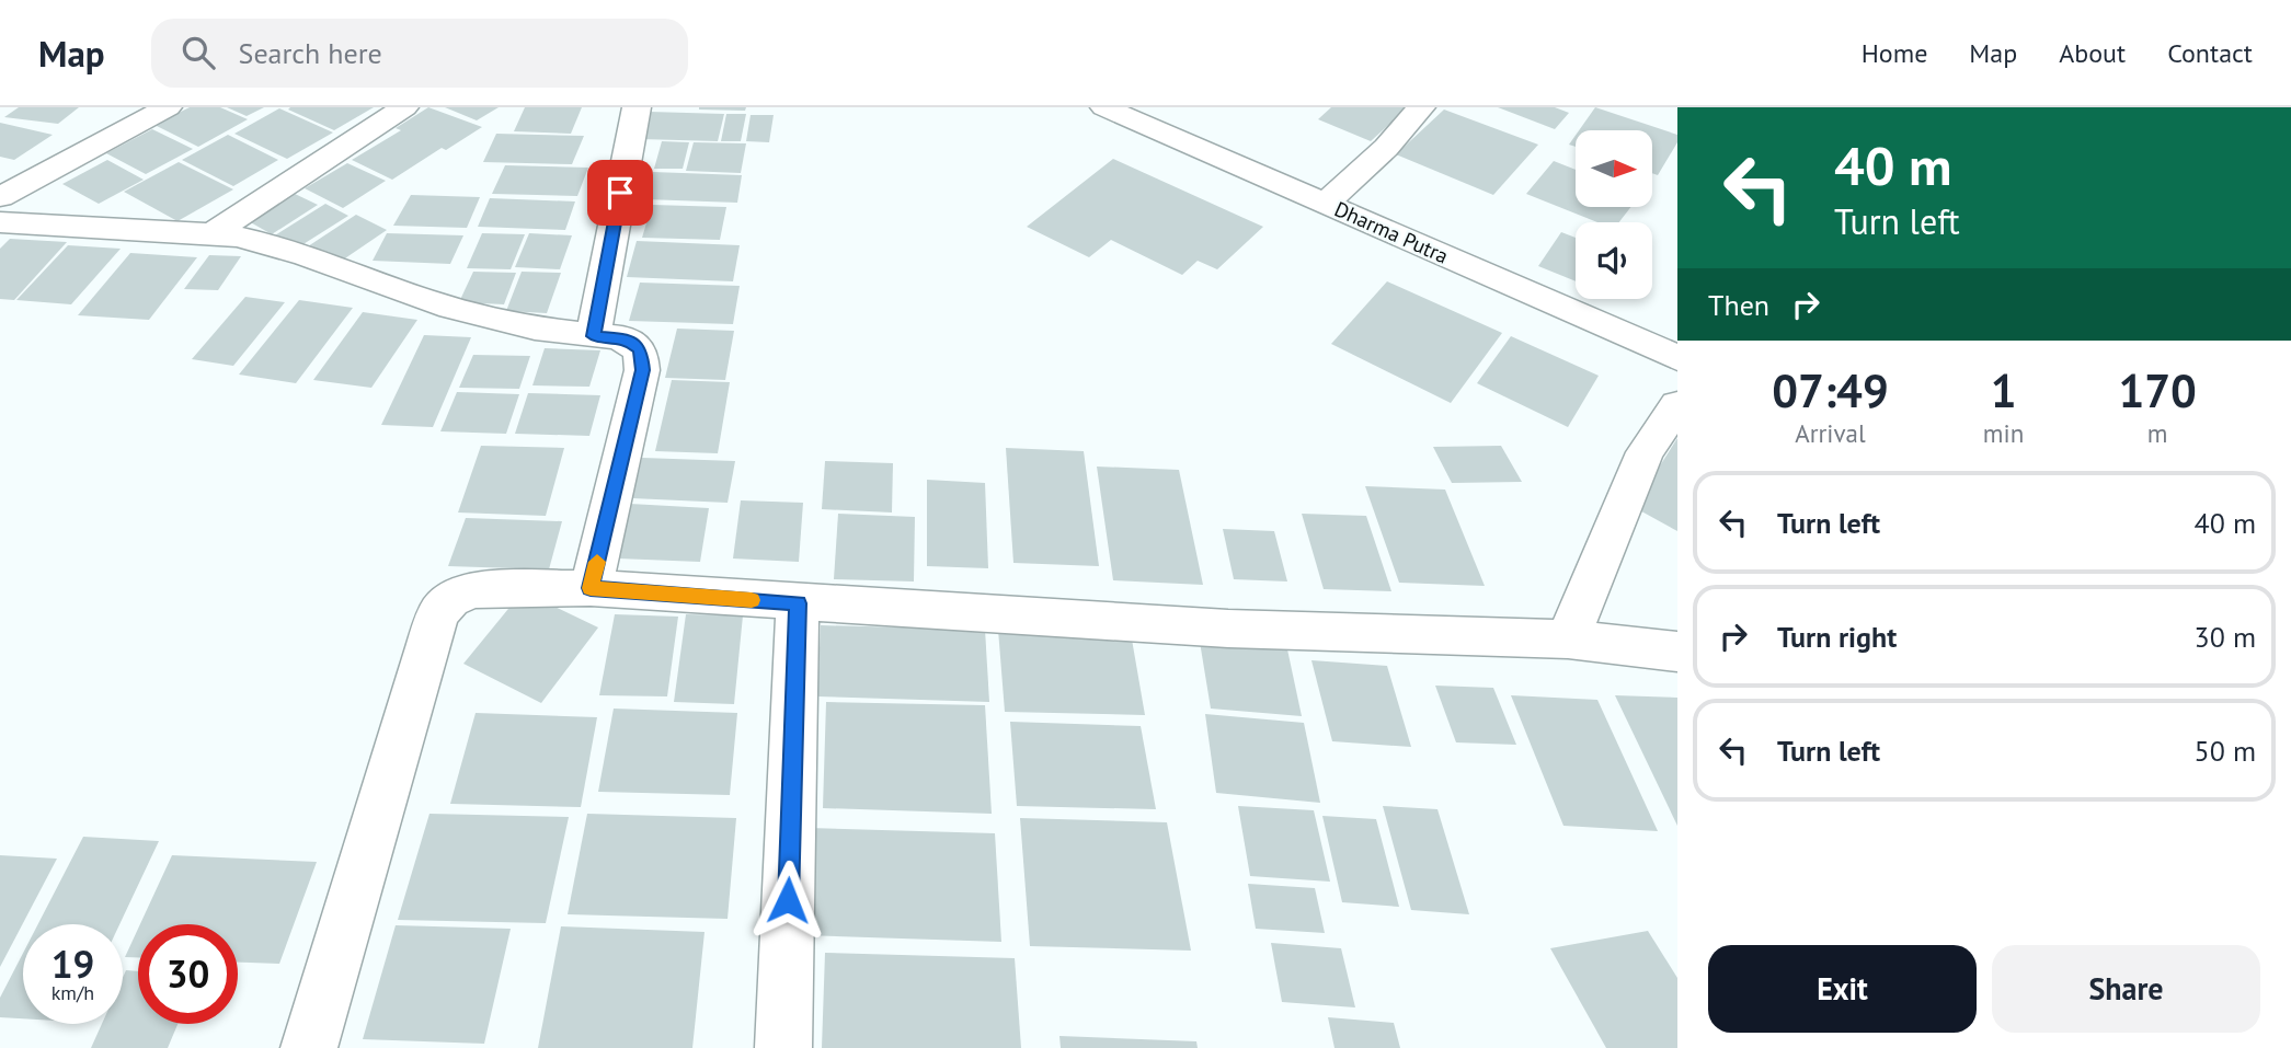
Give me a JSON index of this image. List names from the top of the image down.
{
  "streets": {
    "street": ["Dharma Putra"]
  },
  "north": "right",
  "page": {
    "header": "Map",
    "search": "Search here",
    "nav": [
      "Home",
      "Map",
      "About",
      "Contact"
    ],
    "turn": ["40 m", "Turn left"],
    "then": "Then",
    "eta": [
      "07:49",
      "Arrival",
      "1",
      "min",
      "170",
      "m"
    ],
    "list": [
      {
        "name": "Turn left",
        "value": "40 m"
      },
      {
        "name": "Turn right",
        "value": "30 m"
      },
      {
        "name": "Turn left",
        "value": "50 m"
      }
    ],
    "speed": "19 km/h",
    "limit": "30",
    "buttons": ["Exit", "Share"]
  }
}
